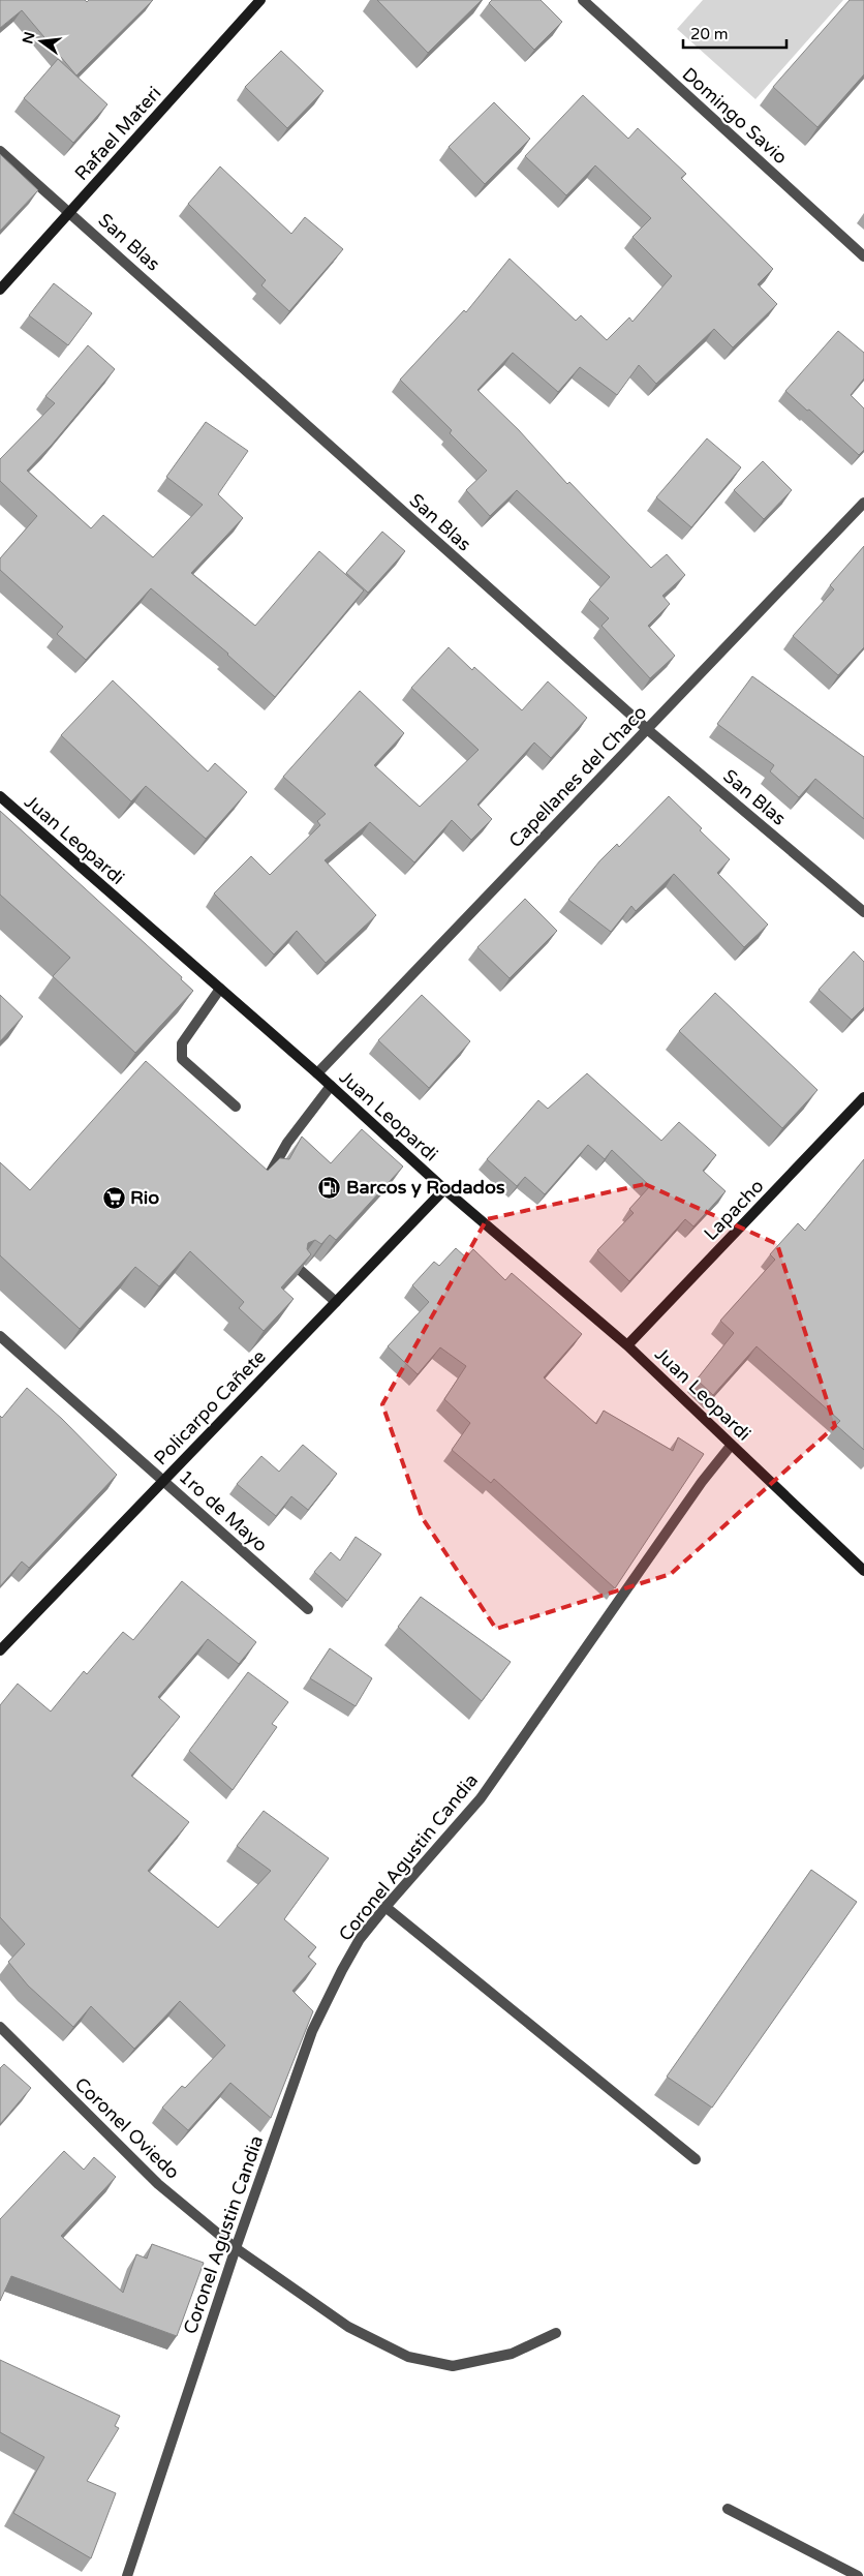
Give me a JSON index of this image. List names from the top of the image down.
{
  "streets": {
    "main road": [
      "Rafael Materi",
      "Juan Leopardi",
      "Lapacho",
      "Policarpo Cañete"
    ],
    "street": [
      "Domingo Savio",
      "San Blas",
      "Capellanes del Chaco",
      "1ro de Mayo",
      "Coronel Agustin Candia",
      "Coronel Oviedo"
    ]
  },
  "crossings": [
    ["Rafael Materi", "San Blas"],
    ["San Blas", "Capellanes del Chaco"],
    ["Capellanes del Chaco", "Juan Leopardi"],
    ["Juan Leopardi", "Lapacho"],
    ["Juan Leopardi", "Policarpo Cañete"],
    ["Juan Leopardi", "Coronel Agustin Candia"],
    ["Policarpo Cañete", "1ro de Mayo"],
    ["Coronel Agustin Candia", "Coronel Oviedo"]
  ],
  "places": {
    "fuel station": ["Barcos y Rodados"],
    "supermarket": ["Rio"]
  },
  "scale_bar": "20 m",
  "north": "left"
}
